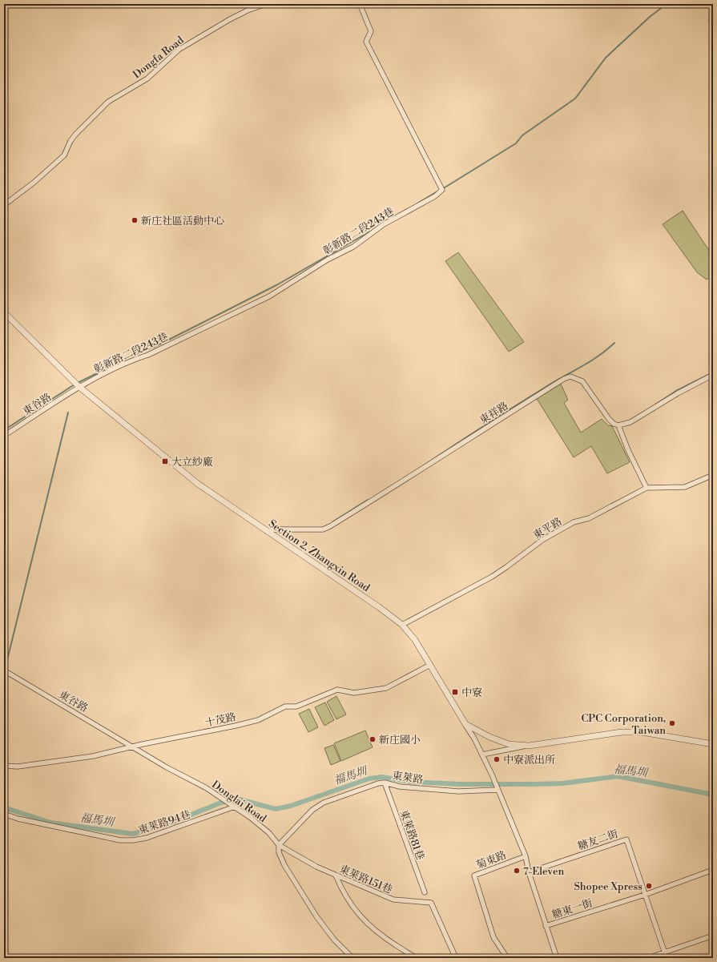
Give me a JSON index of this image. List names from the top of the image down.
{
  "streets": {
    "street": [
      "Dongfa Road",
      "彰新路二段243巷",
      "東谷路",
      "東祥路",
      "東平路",
      "Section 2, Zhangxin Road",
      "十茂路",
      "東萊路",
      "Donglai Road",
      "東萊路94巷",
      "東萊路81巷",
      "糖友二街",
      "菊東路",
      "東萊路151巷",
      "糖東一街"
    ]
  },
  "crossings": [
    ["彰新路二段243巷", "東谷路"],
    ["彰新路二段243巷", "Section 2, Zhangxin Road"],
    ["東谷路", "Section 2, Zhangxin Road"],
    ["東谷路", "十茂路"],
    ["東谷路", "Donglai Road"],
    ["東祥路", "Section 2, Zhangxin Road"],
    ["東平路", "Section 2, Zhangxin Road"],
    ["Section 2, Zhangxin Road", "十茂路"],
    ["十茂路", "Donglai Road"],
    ["東萊路", "Donglai Road"],
    ["東萊路", "東萊路81巷"],
    ["東萊路", "東萊路151巷"],
    ["Donglai Road", "東萊路94巷"],
    ["Donglai Road", "東萊路151巷"],
    ["糖友二街", "糖東一街"]
  ],
  "water": ["福馬圳"],
  "places": {
    "other": [
      "新庄社區活動中心",
      "CPC Corporation, Taiwan",
      "新庄國小",
      "中寮派出所",
      "7-Eleven",
      "Shopee Xpress"
    ],
    "transit": ["大立紗廠", "中寮"]
  }
}
